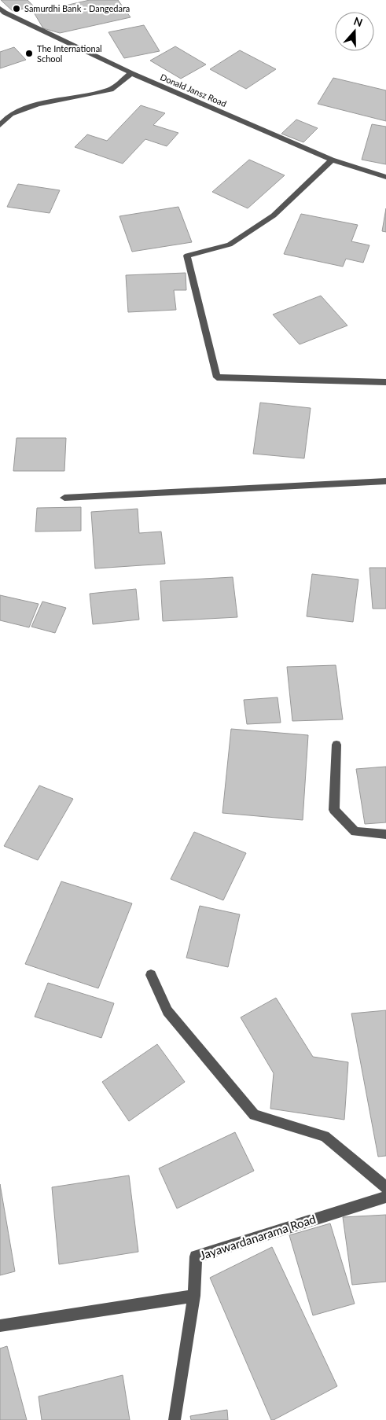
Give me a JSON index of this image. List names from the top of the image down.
{
  "streets": {
    "street": ["Donald Jansz Road", "Jayawardanarama Road"]
  },
  "places": ["Samurdhi Bank - Dangedara", "The International School"],
  "north": "top"
}
